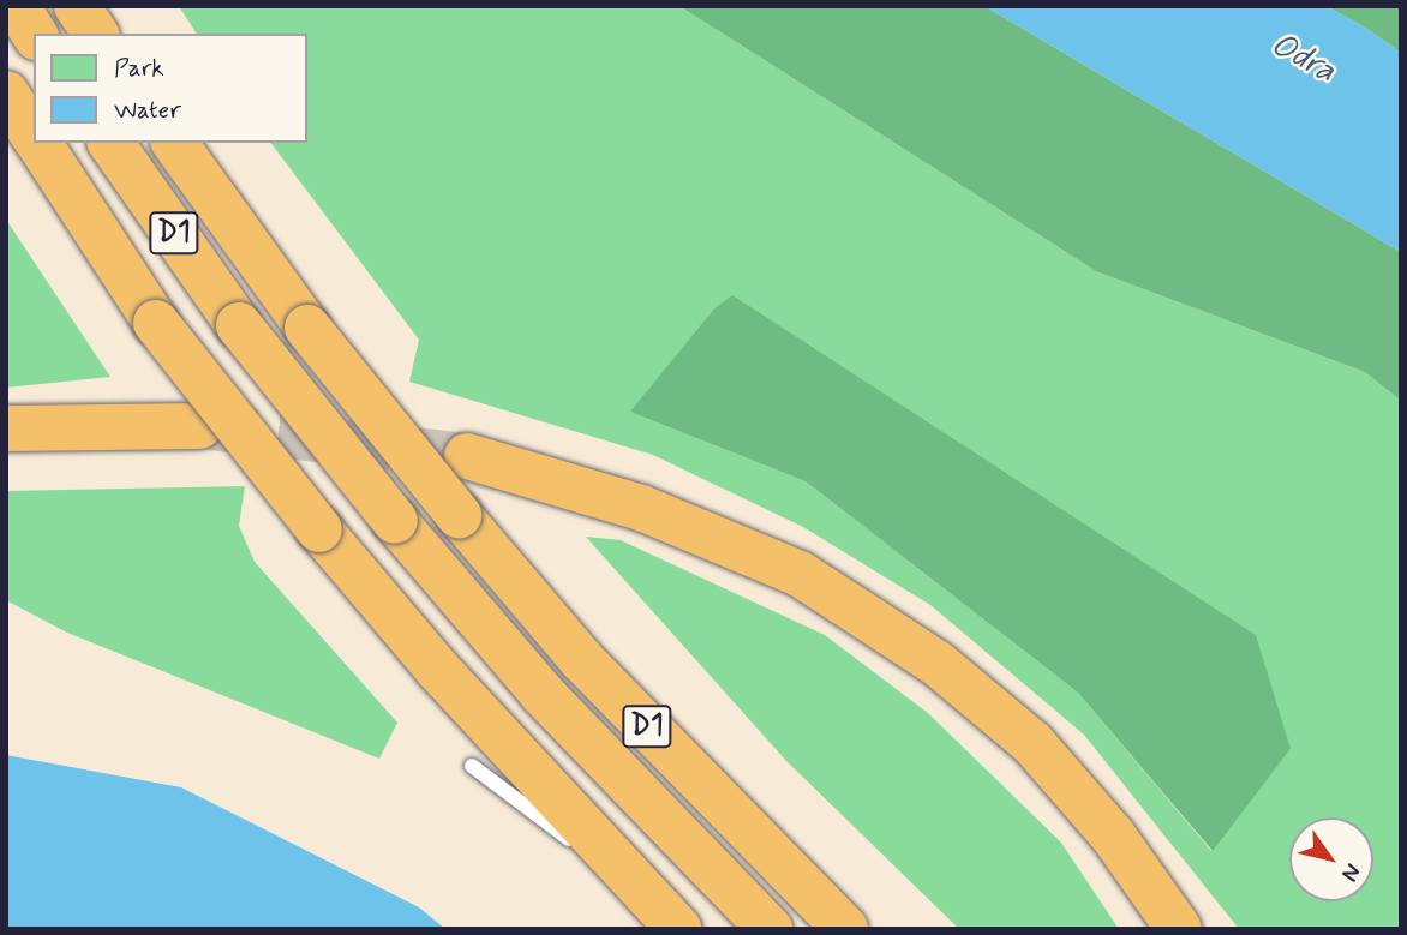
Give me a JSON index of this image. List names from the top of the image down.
{
  "streets": {
    "highway": ["D1"]
  },
  "water": ["Odra"],
  "legend": ["Park", "Water"],
  "north": "bottom right"
}
